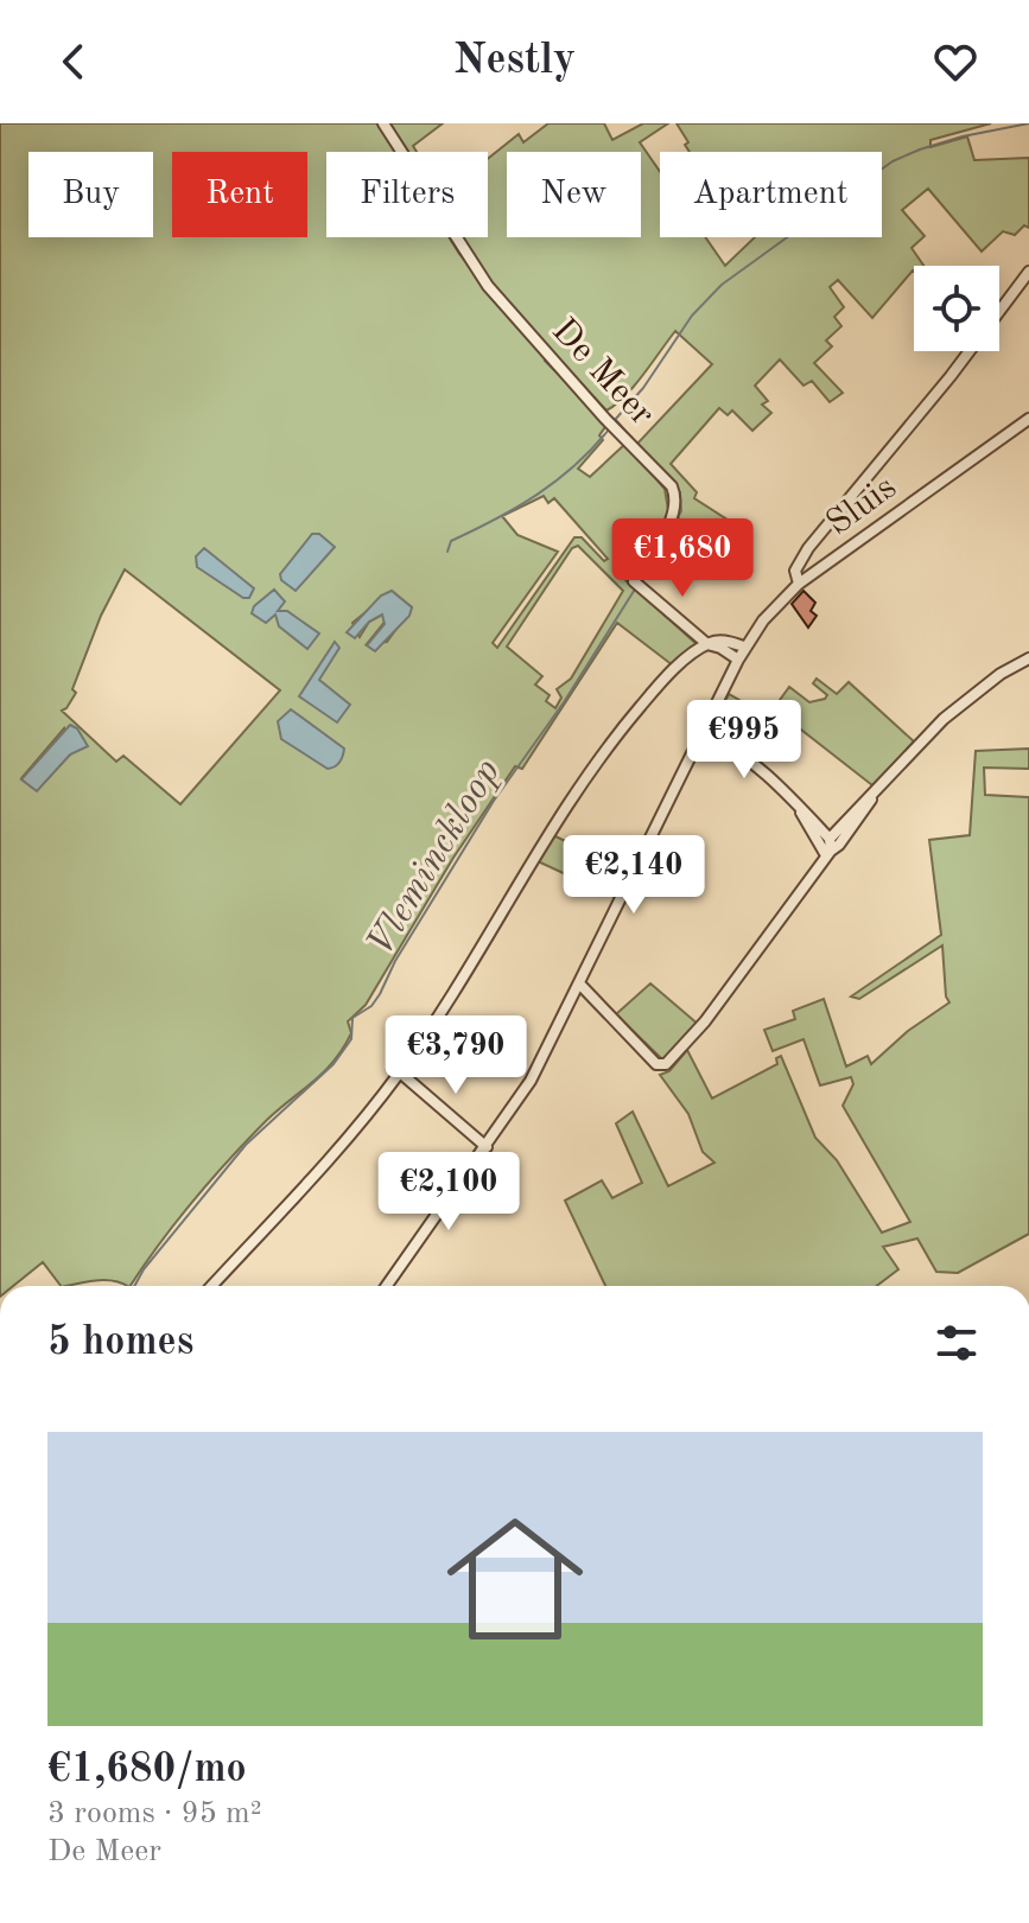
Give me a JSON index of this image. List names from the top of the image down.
{
  "streets": {
    "street": ["De Meer", "Sluis"]
  },
  "water": ["Vleminckloop"],
  "page": {
    "header": "Nestly",
    "chip": [
      "Buy",
      "Rent",
      "Filters",
      "New",
      "Apartment"
    ],
    "price": [
      "€1,680",
      "€995",
      "€2,140",
      "€3,790",
      "€2,100"
    ],
    "heading": "5 homes",
    "list": [
      {
        "name": "€1,680/mo",
        "note": "3 rooms · 95 m² · De Meer"
      }
    ]
  }
}
